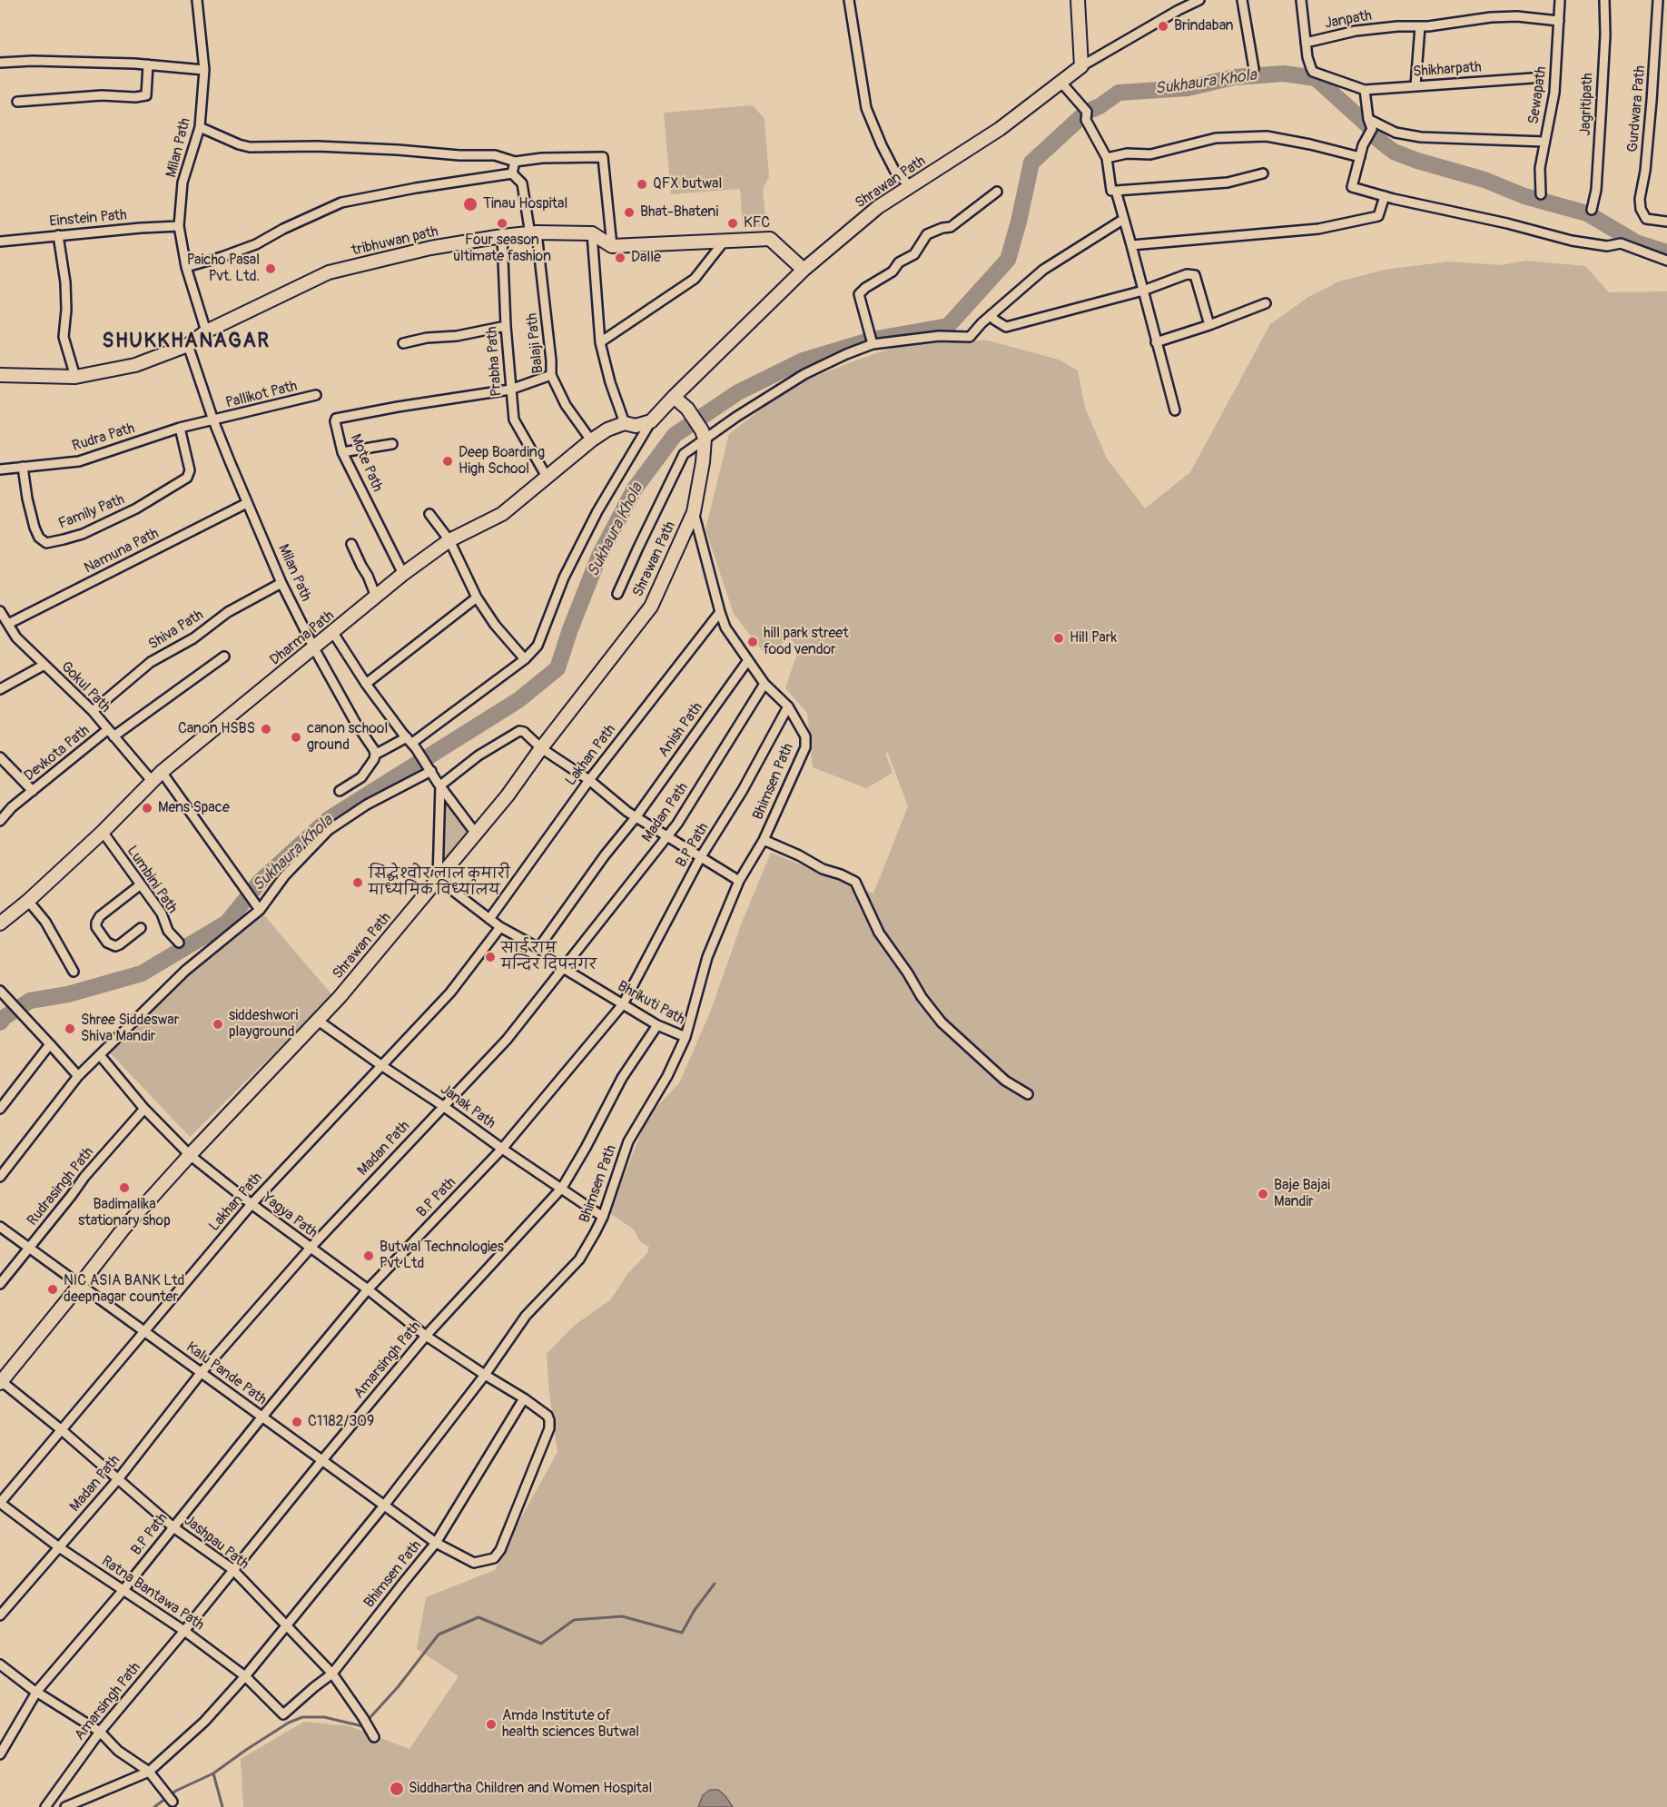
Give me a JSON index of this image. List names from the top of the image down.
{
  "streets": {
    "street": [
      "Janpath",
      "Shikharpath",
      "Sewapath",
      "Jagritipath",
      "Gurdwara Path",
      "Milan Path",
      "Shrawan Path",
      "Einstein Path",
      "tribhuwan path",
      "Balaji Path",
      "Prabha Path",
      "Pallikot Path",
      "Rudra Path",
      "Mote Path",
      "Family Path",
      "Namuna Path",
      "Shiva Path",
      "Dharma Path",
      "Gokul Path",
      "Anish Path",
      "Devkota Path",
      "Lakhan Path",
      "Bhimsen Path",
      "Madan Path",
      "B.P Path",
      "Lumbini Path",
      "Bhrikuti Path",
      "Janak Path",
      "Rudrasingh Path",
      "Yagya Path",
      "Amarsingh Path",
      "Kalu Pande Path",
      "Jashpau Path",
      "Ratna Bantawa Path"
    ]
  },
  "crossings": [
    ["Janpath", "Sewapath"],
    ["Milan Path", "Shrawan Path"],
    ["Milan Path", "Einstein Path"],
    ["Milan Path", "tribhuwan path"],
    ["Milan Path", "Pallikot Path"],
    ["Milan Path", "Rudra Path"],
    ["Milan Path", "Namuna Path"],
    ["Milan Path", "Shiva Path"],
    ["Milan Path", "Dharma Path"],
    ["Shrawan Path", "Dharma Path"],
    ["Shrawan Path", "Bhimsen Path"],
    ["Shrawan Path", "Bhrikuti Path"],
    ["Shrawan Path", "Janak Path"],
    ["Shrawan Path", "Yagya Path"],
    ["Shrawan Path", "Kalu Pande Path"],
    ["Shrawan Path", "Jashpau Path"],
    ["tribhuwan path", "Balaji Path"],
    ["tribhuwan path", "Prabha Path"],
    ["Balaji Path", "Dharma Path"],
    ["Prabha Path", "Mote Path"],
    ["Prabha Path", "Dharma Path"],
    ["Pallikot Path", "Rudra Path"],
    ["Rudra Path", "Family Path"],
    ["Mote Path", "Dharma Path"],
    ["Namuna Path", "Gokul Path"],
    ["Shiva Path", "Gokul Path"],
    ["Dharma Path", "Gokul Path"],
    ["Dharma Path", "Lumbini Path"],
    ["Gokul Path", "Devkota Path"],
    ["Anish Path", "Bhimsen Path"],
    ["Anish Path", "Bhrikuti Path"],
    ["Lakhan Path", "Bhimsen Path"],
    ["Lakhan Path", "Bhrikuti Path"],
    ["Lakhan Path", "Janak Path"],
    ["Lakhan Path", "Yagya Path"],
    ["Lakhan Path", "Kalu Pande Path"],
    ["Lakhan Path", "Jashpau Path"],
    ["Lakhan Path", "Ratna Bantawa Path"],
    ["Bhimsen Path", "Madan Path"],
    ["Bhimsen Path", "B.P Path"],
    ["Bhimsen Path", "Bhrikuti Path"],
    ["Bhimsen Path", "Janak Path"],
    ["Bhimsen Path", "Yagya Path"],
    ["Bhimsen Path", "Kalu Pande Path"],
    ["Bhimsen Path", "Jashpau Path"],
    ["Bhimsen Path", "Ratna Bantawa Path"],
    ["Madan Path", "Bhrikuti Path"],
    ["Madan Path", "Janak Path"],
    ["Madan Path", "Yagya Path"],
    ["Madan Path", "Kalu Pande Path"],
    ["Madan Path", "Jashpau Path"],
    ["Madan Path", "Ratna Bantawa Path"],
    ["B.P Path", "Bhrikuti Path"],
    ["B.P Path", "Janak Path"],
    ["B.P Path", "Yagya Path"],
    ["B.P Path", "Kalu Pande Path"],
    ["B.P Path", "Jashpau Path"],
    ["B.P Path", "Ratna Bantawa Path"],
    ["Bhrikuti Path", "Amarsingh Path"],
    ["Janak Path", "Amarsingh Path"],
    ["Rudrasingh Path", "Yagya Path"],
    ["Rudrasingh Path", "Kalu Pande Path"],
    ["Yagya Path", "Amarsingh Path"],
    ["Amarsingh Path", "Kalu Pande Path"],
    ["Amarsingh Path", "Jashpau Path"],
    ["Amarsingh Path", "Ratna Bantawa Path"]
  ],
  "districts": ["SHUKKHANAGAR"],
  "water": ["Sukhaura Khola"],
  "places": [
    "Brindaban",
    "QFX butwal",
    "Tinau Hospital",
    "Bhat-Bhateni",
    "Four season ultimate fashion",
    "KFC",
    "Dalle",
    "Paicho Pasal Pvt. Ltd.",
    "Deep Boarding High School",
    "Hill Park",
    "hill park street food vendor",
    "Canon HSBS",
    "canon school ground",
    "Mens Space",
    "सिद्धेश्वोर लाल कुमारी माध्यमिक विध्यालय",
    "साई राम मन्दिर दिपनगर",
    "siddeshwori playground",
    "Shree Siddeswar Shiva Mandir",
    "Badimalika stationary shop",
    "Baje Bajai Mandir",
    "Butwal Technologies Pvt Ltd",
    "NIC ASIA BANK Ltd deepnagar counter",
    "C1182/309",
    "Amda Institute of health sciences Butwal",
    "Siddhartha Children and Women Hospital"
  ]
}
